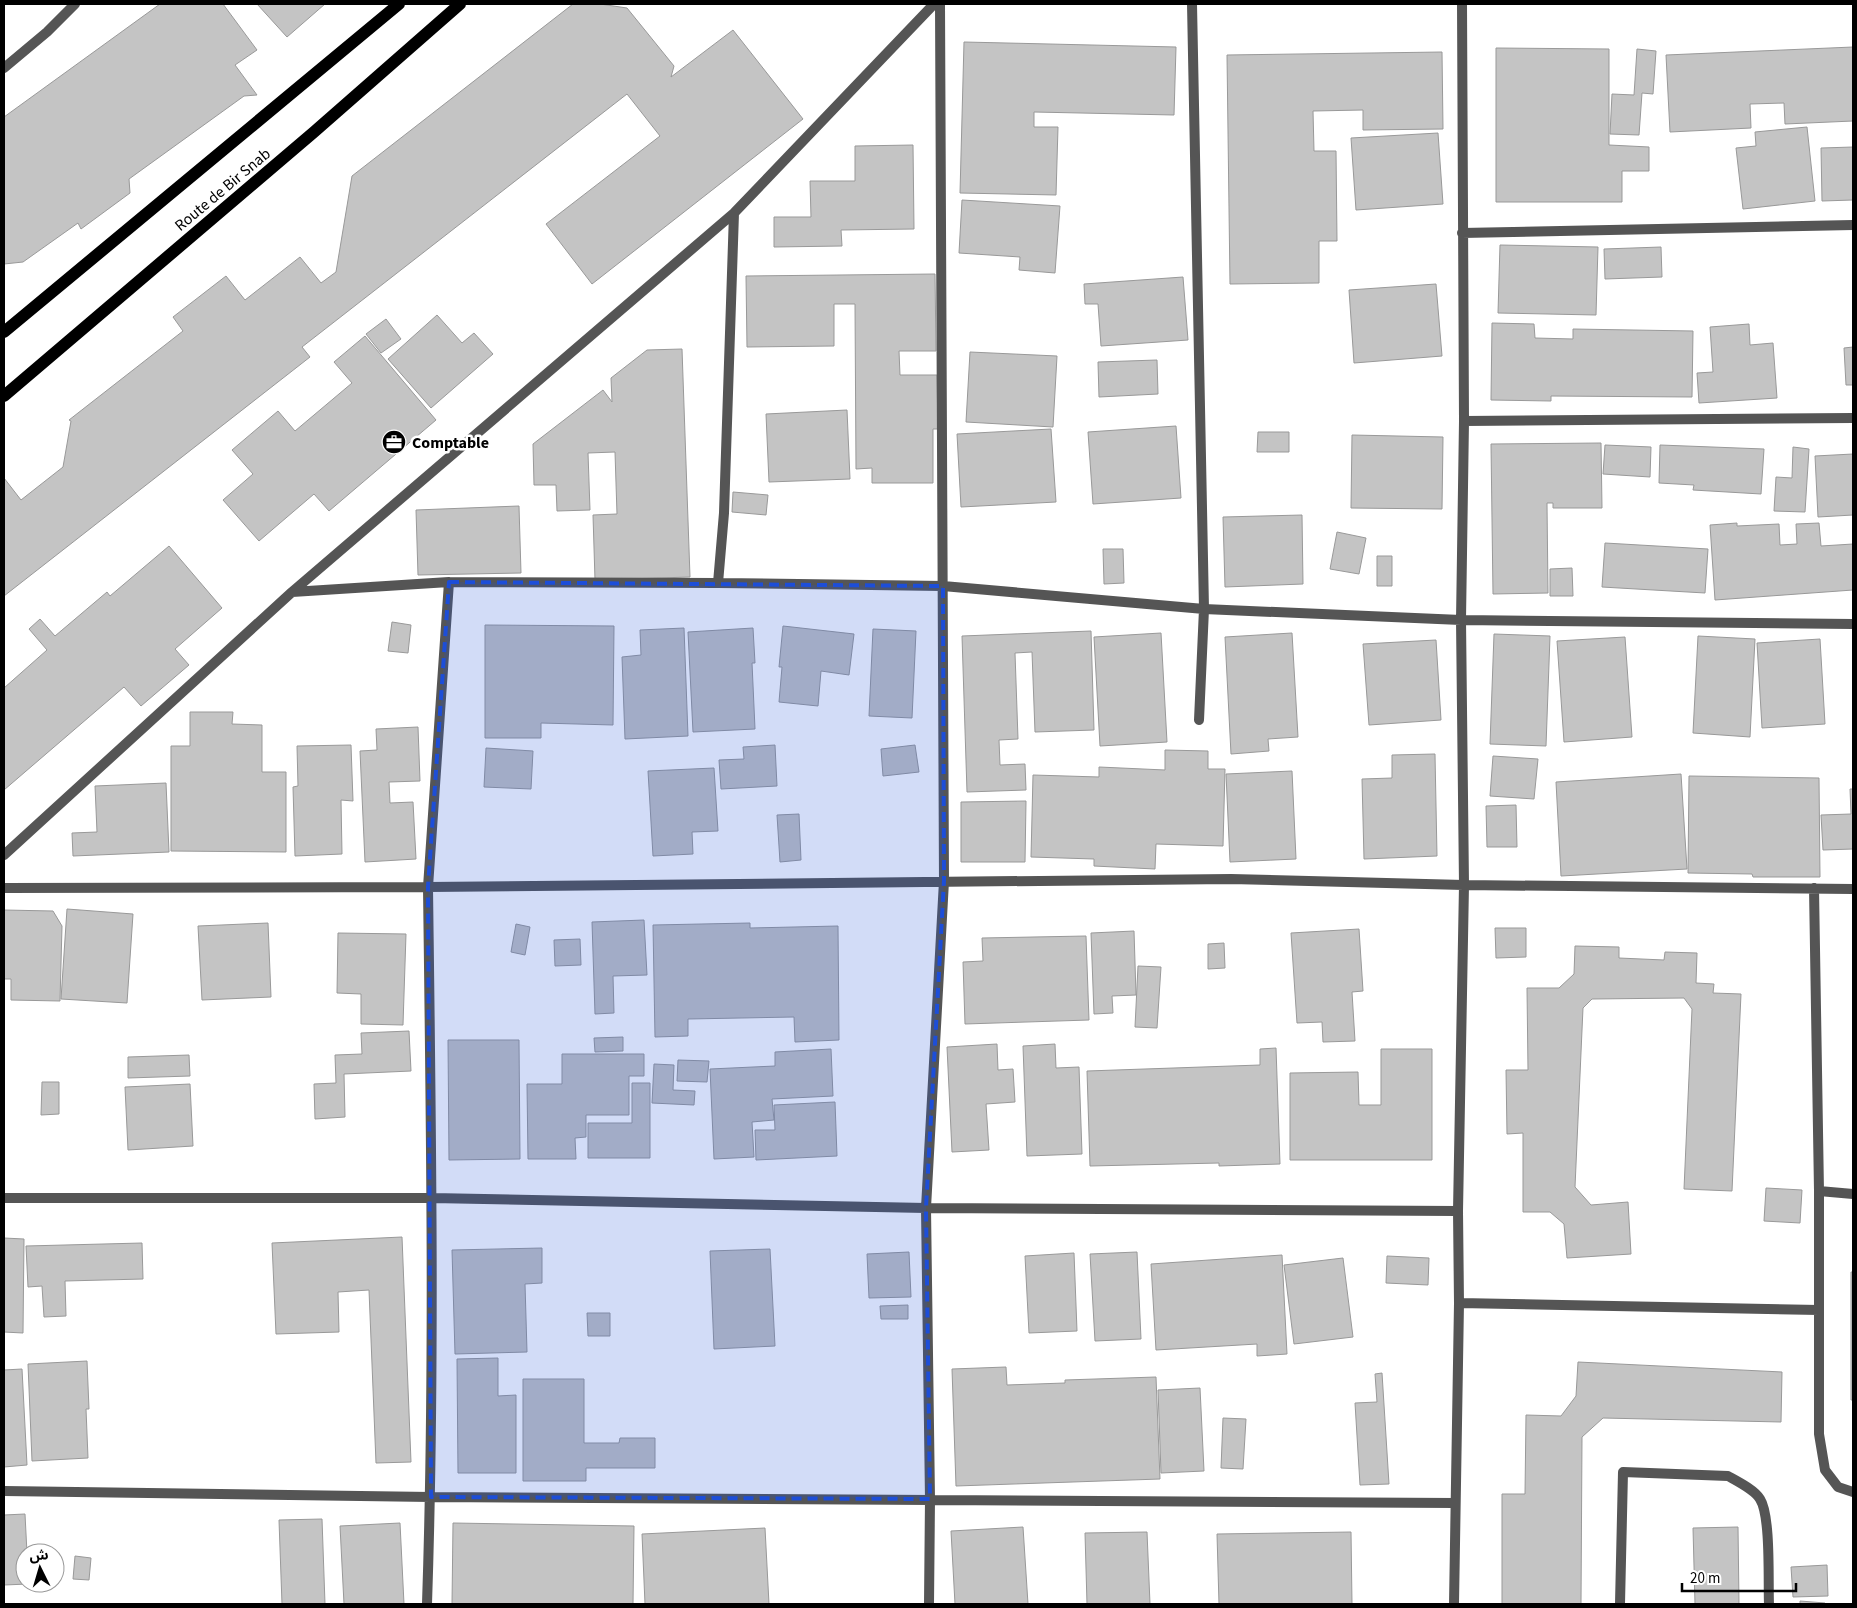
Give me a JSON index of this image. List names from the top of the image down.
{
  "streets": {
    "main road": ["Route de Bir Snab"]
  },
  "places": {
    "office": ["Comptable"]
  },
  "scale_bar": "20 m",
  "north": "top"
}
